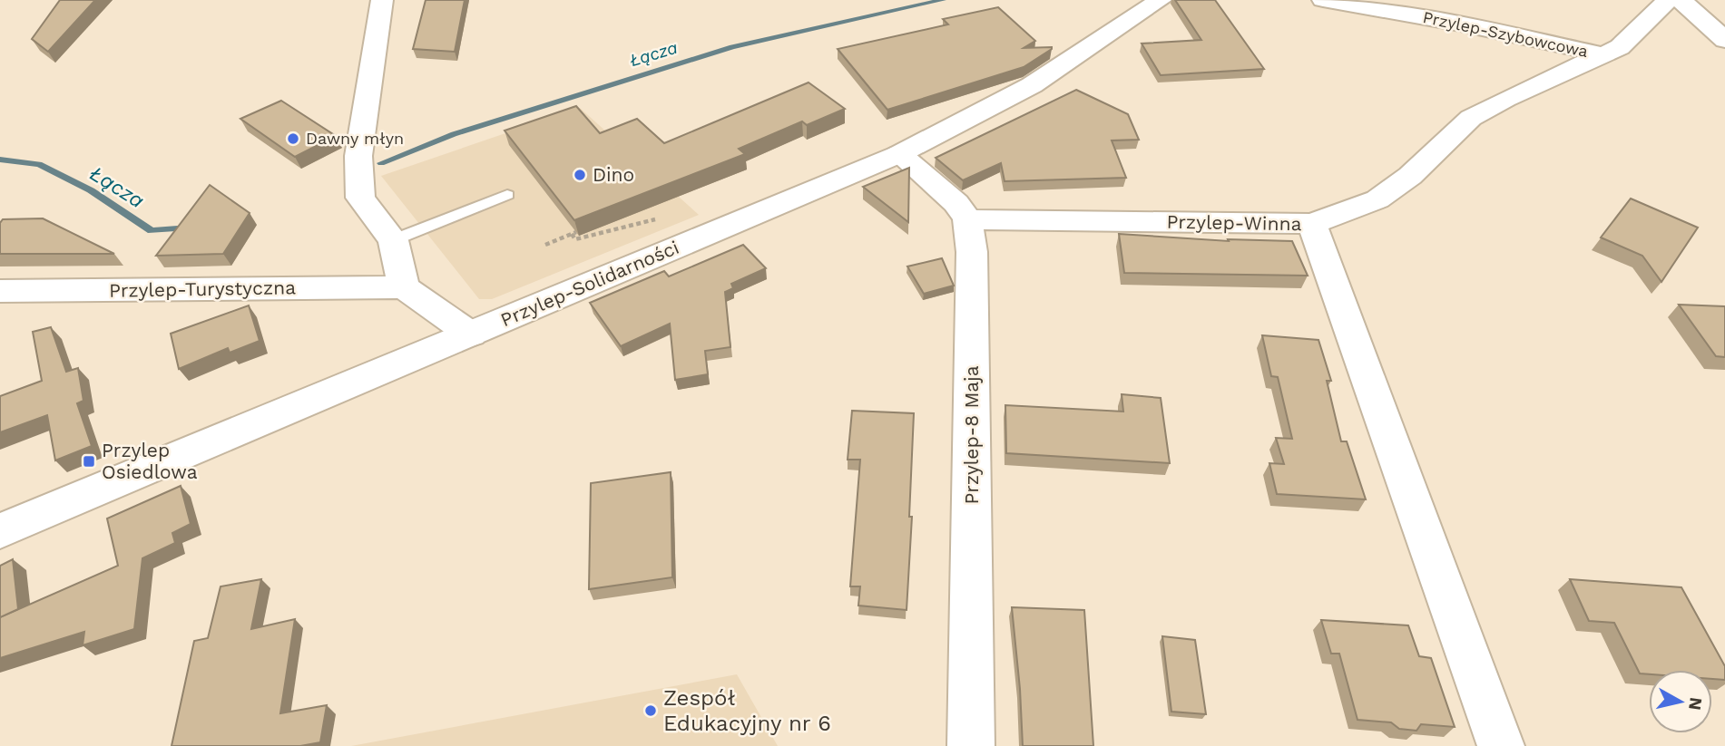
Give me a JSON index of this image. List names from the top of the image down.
{
  "streets": {
    "street": [
      "Przylep-Szybowcowa",
      "Przylep-Winna",
      "Przylep-Solidarności",
      "Przylep-Turystyczna",
      "Przylep-8 Maja"
    ]
  },
  "crossings": [
    ["Przylep-Szybowcowa", "Przylep-Winna"],
    ["Przylep-Winna", "Przylep-8 Maja"]
  ],
  "water": ["Łącza"],
  "places": {
    "other": ["Dawny młyn", "Dino", "Zespół Edukacyjny nr 6"],
    "transit": ["Przylep Osiedlowa"]
  },
  "north": "right"
}
